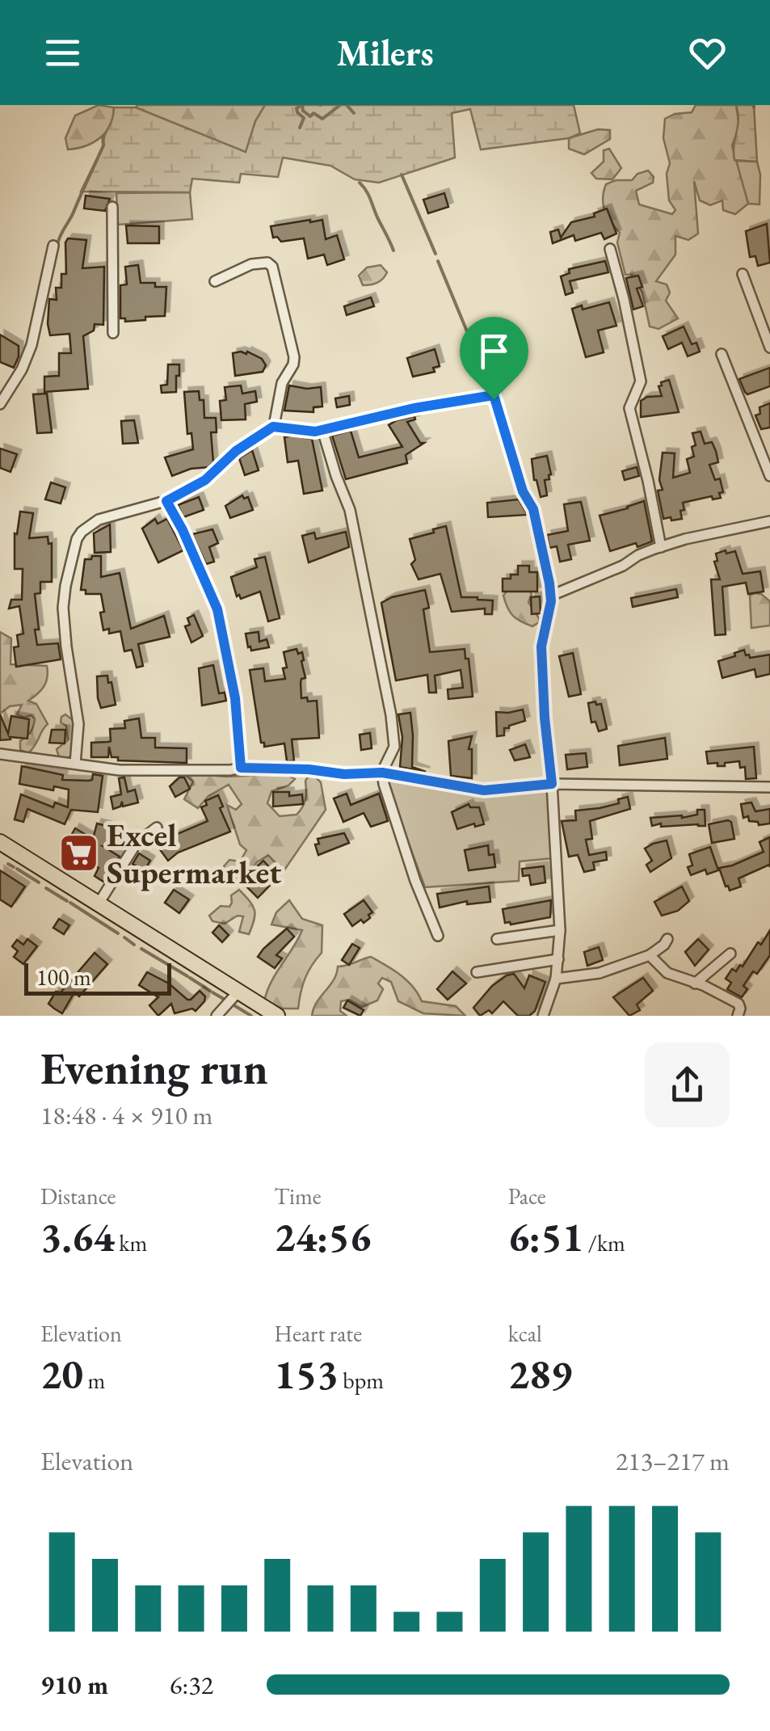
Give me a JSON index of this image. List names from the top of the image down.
{
  "places": {
    "supermarket": ["Excel Supermarket"]
  },
  "scale_bar": "100 m",
  "page": {
    "header": "Milers",
    "scale": "100 m",
    "heading": ["Evening run", "18:48 · 4 × 910 m"],
    "stats": [
      ["Distance", "3.64 km"],
      ["Time", "24:56"],
      ["Pace", "6:51 /km"],
      ["Elevation", "20 m"],
      ["Heart rate", "153 bpm"],
      ["kcal", "289"]
    ],
    "chart": ["Elevation", "213–217 m"],
    "list": [
      {
        "name": "910 m",
        "note": "6:32"
      }
    ]
  }
}
